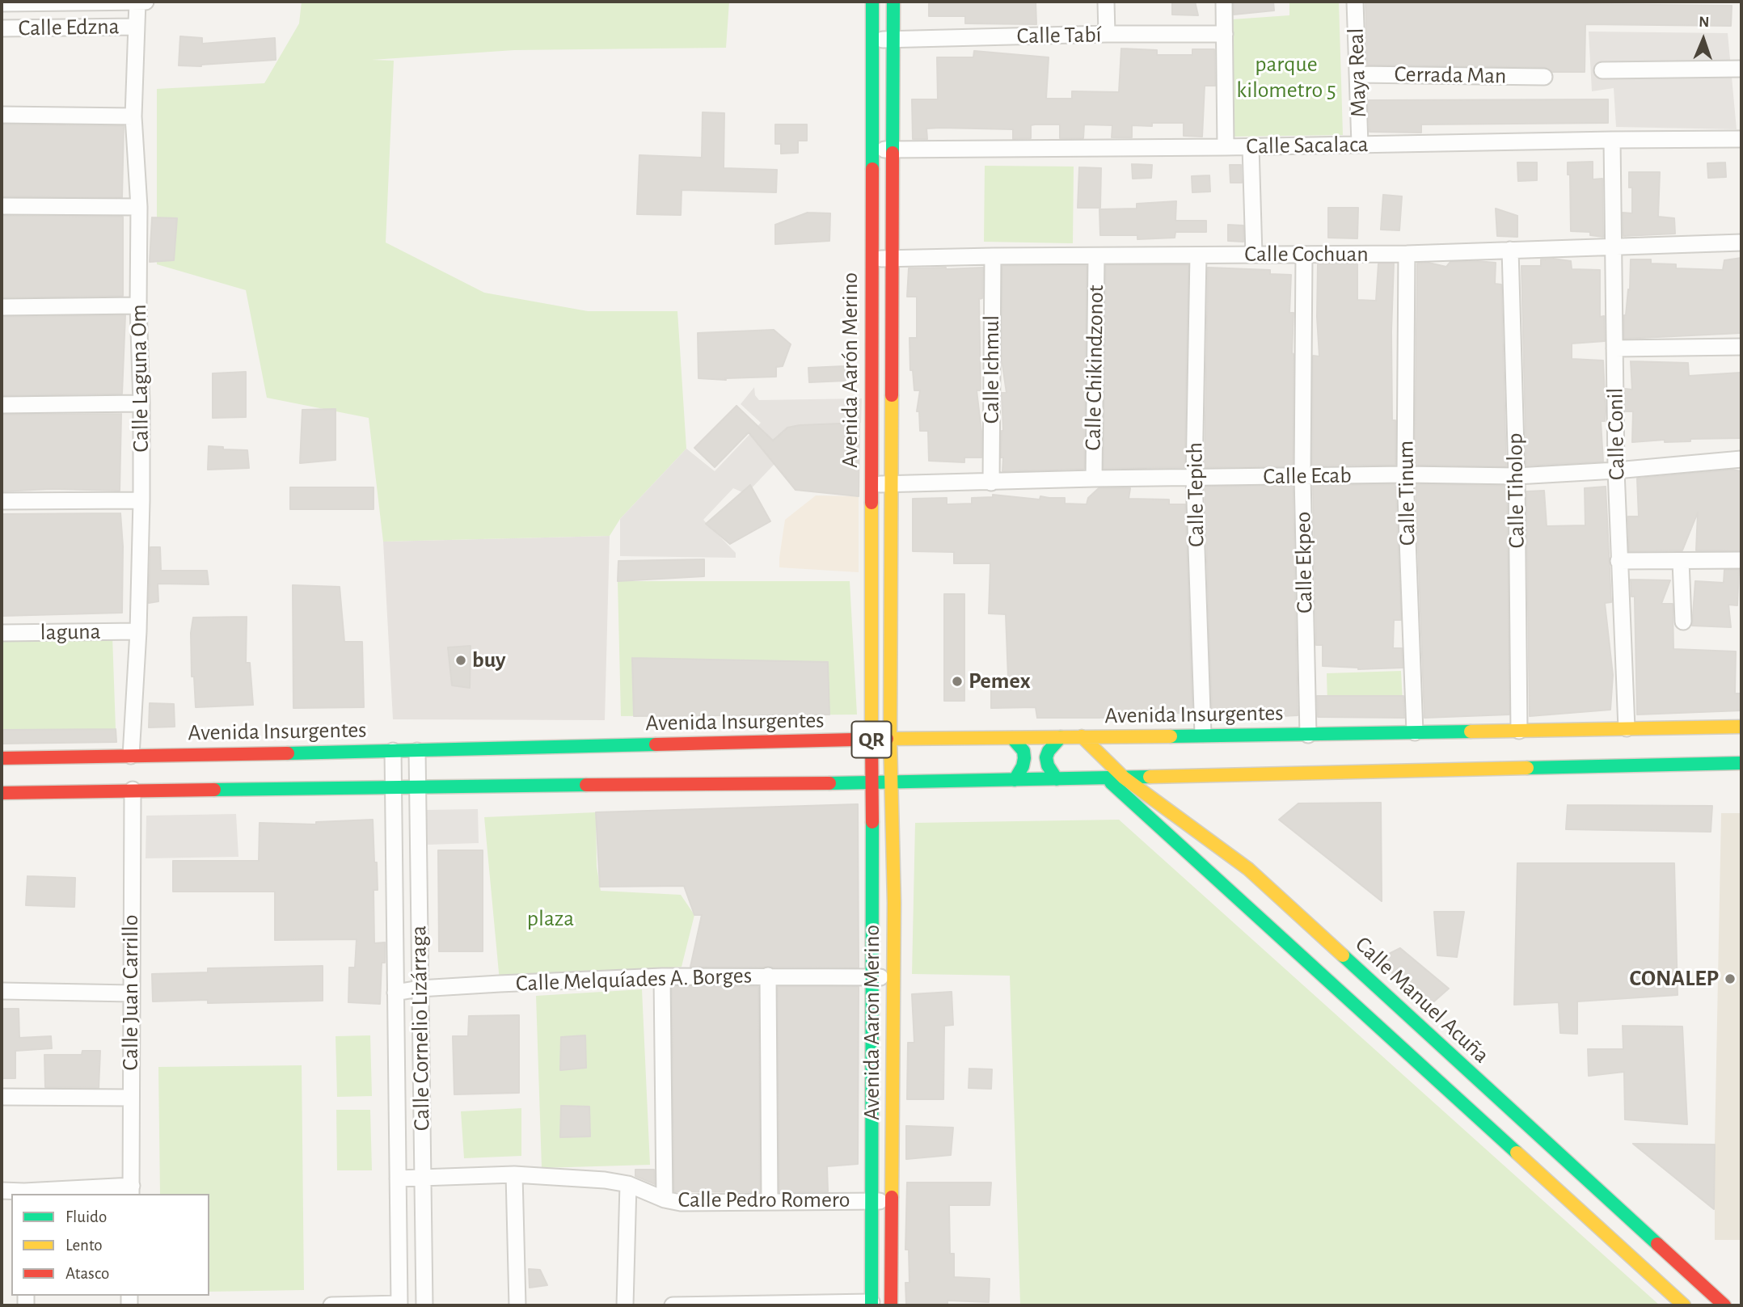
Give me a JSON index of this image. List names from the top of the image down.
{
  "streets": {
    "main road": [
      "Avenida Aarón Merino",
      "Avenida Insurgentes",
      "QR",
      "Calle Manuel Acuña",
      "Avenida Aaron Merino"
    ],
    "street": [
      "Calle Edzna",
      "Calle Tabí",
      "Maya Real",
      "Cerrada Man",
      "Calle Sacalaca",
      "Calle Cochuan",
      "Calle Chikindzonot",
      "Calle Ichmul",
      "Calle Laguna Om",
      "Calle Conil",
      "Calle Ecab",
      "Calle Tiholop",
      "Calle Tinum",
      "Calle Tepich",
      "Calle Ekpeo",
      "laguna",
      "Calle Melquíades A. Borges",
      "Calle Juan Carrillo",
      "Calle Cornelio Lizárraga",
      "Calle Pedro Romero"
    ]
  },
  "crossings": [
    ["Calle Edzna", "Calle Laguna Om"],
    ["Calle Tabí", "Avenida Aarón Merino"],
    ["Maya Real", "Cerrada Man"],
    ["Maya Real", "Calle Sacalaca"],
    ["Calle Sacalaca", "Avenida Aarón Merino"],
    ["Calle Sacalaca", "Calle Conil"],
    ["Calle Cochuan", "Calle Chikindzonot"],
    ["Calle Cochuan", "Calle Ichmul"],
    ["Calle Cochuan", "Avenida Aarón Merino"],
    ["Calle Cochuan", "Calle Conil"],
    ["Calle Cochuan", "Calle Tiholop"],
    ["Calle Cochuan", "Calle Tinum"],
    ["Calle Cochuan", "Calle Tepich"],
    ["Calle Cochuan", "Calle Ekpeo"],
    ["Calle Chikindzonot", "Calle Ecab"],
    ["Calle Ichmul", "Calle Ecab"],
    ["Avenida Aarón Merino", "Calle Ecab"],
    ["Avenida Aarón Merino", "Avenida Insurgentes"],
    ["Avenida Aarón Merino", "Avenida Aaron Merino"],
    ["Calle Laguna Om", "laguna"],
    ["Calle Laguna Om", "Avenida Insurgentes"],
    ["Calle Conil", "Calle Ecab"],
    ["Calle Conil", "Avenida Insurgentes"],
    ["Calle Ecab", "Calle Tiholop"],
    ["Calle Ecab", "Calle Tinum"],
    ["Calle Ecab", "Calle Tepich"],
    ["Calle Ecab", "Calle Ekpeo"],
    ["Calle Tiholop", "Avenida Insurgentes"],
    ["Calle Tinum", "Avenida Insurgentes"],
    ["Calle Tepich", "Avenida Insurgentes"],
    ["Calle Ekpeo", "Avenida Insurgentes"],
    ["Avenida Insurgentes", "Calle Manuel Acuña"],
    ["Avenida Insurgentes", "Avenida Aaron Merino"],
    ["Avenida Insurgentes", "Calle Cornelio Lizárraga"],
    ["QR", "Calle Juan Carrillo"],
    ["QR", "Calle Manuel Acuña"],
    ["QR", "Avenida Aaron Merino"],
    ["QR", "Calle Cornelio Lizárraga"],
    ["Calle Melquíades A. Borges", "Avenida Aaron Merino"],
    ["Calle Melquíades A. Borges", "Calle Cornelio Lizárraga"],
    ["Avenida Aaron Merino", "Calle Pedro Romero"],
    ["Calle Cornelio Lizárraga", "Calle Pedro Romero"]
  ],
  "parks": ["parque kilometro 5", "plaza"],
  "places": ["buy", "Pemex", "CONALEP"],
  "legend": ["Fluido", "Lento", "Atasco"],
  "north": "top"
}
